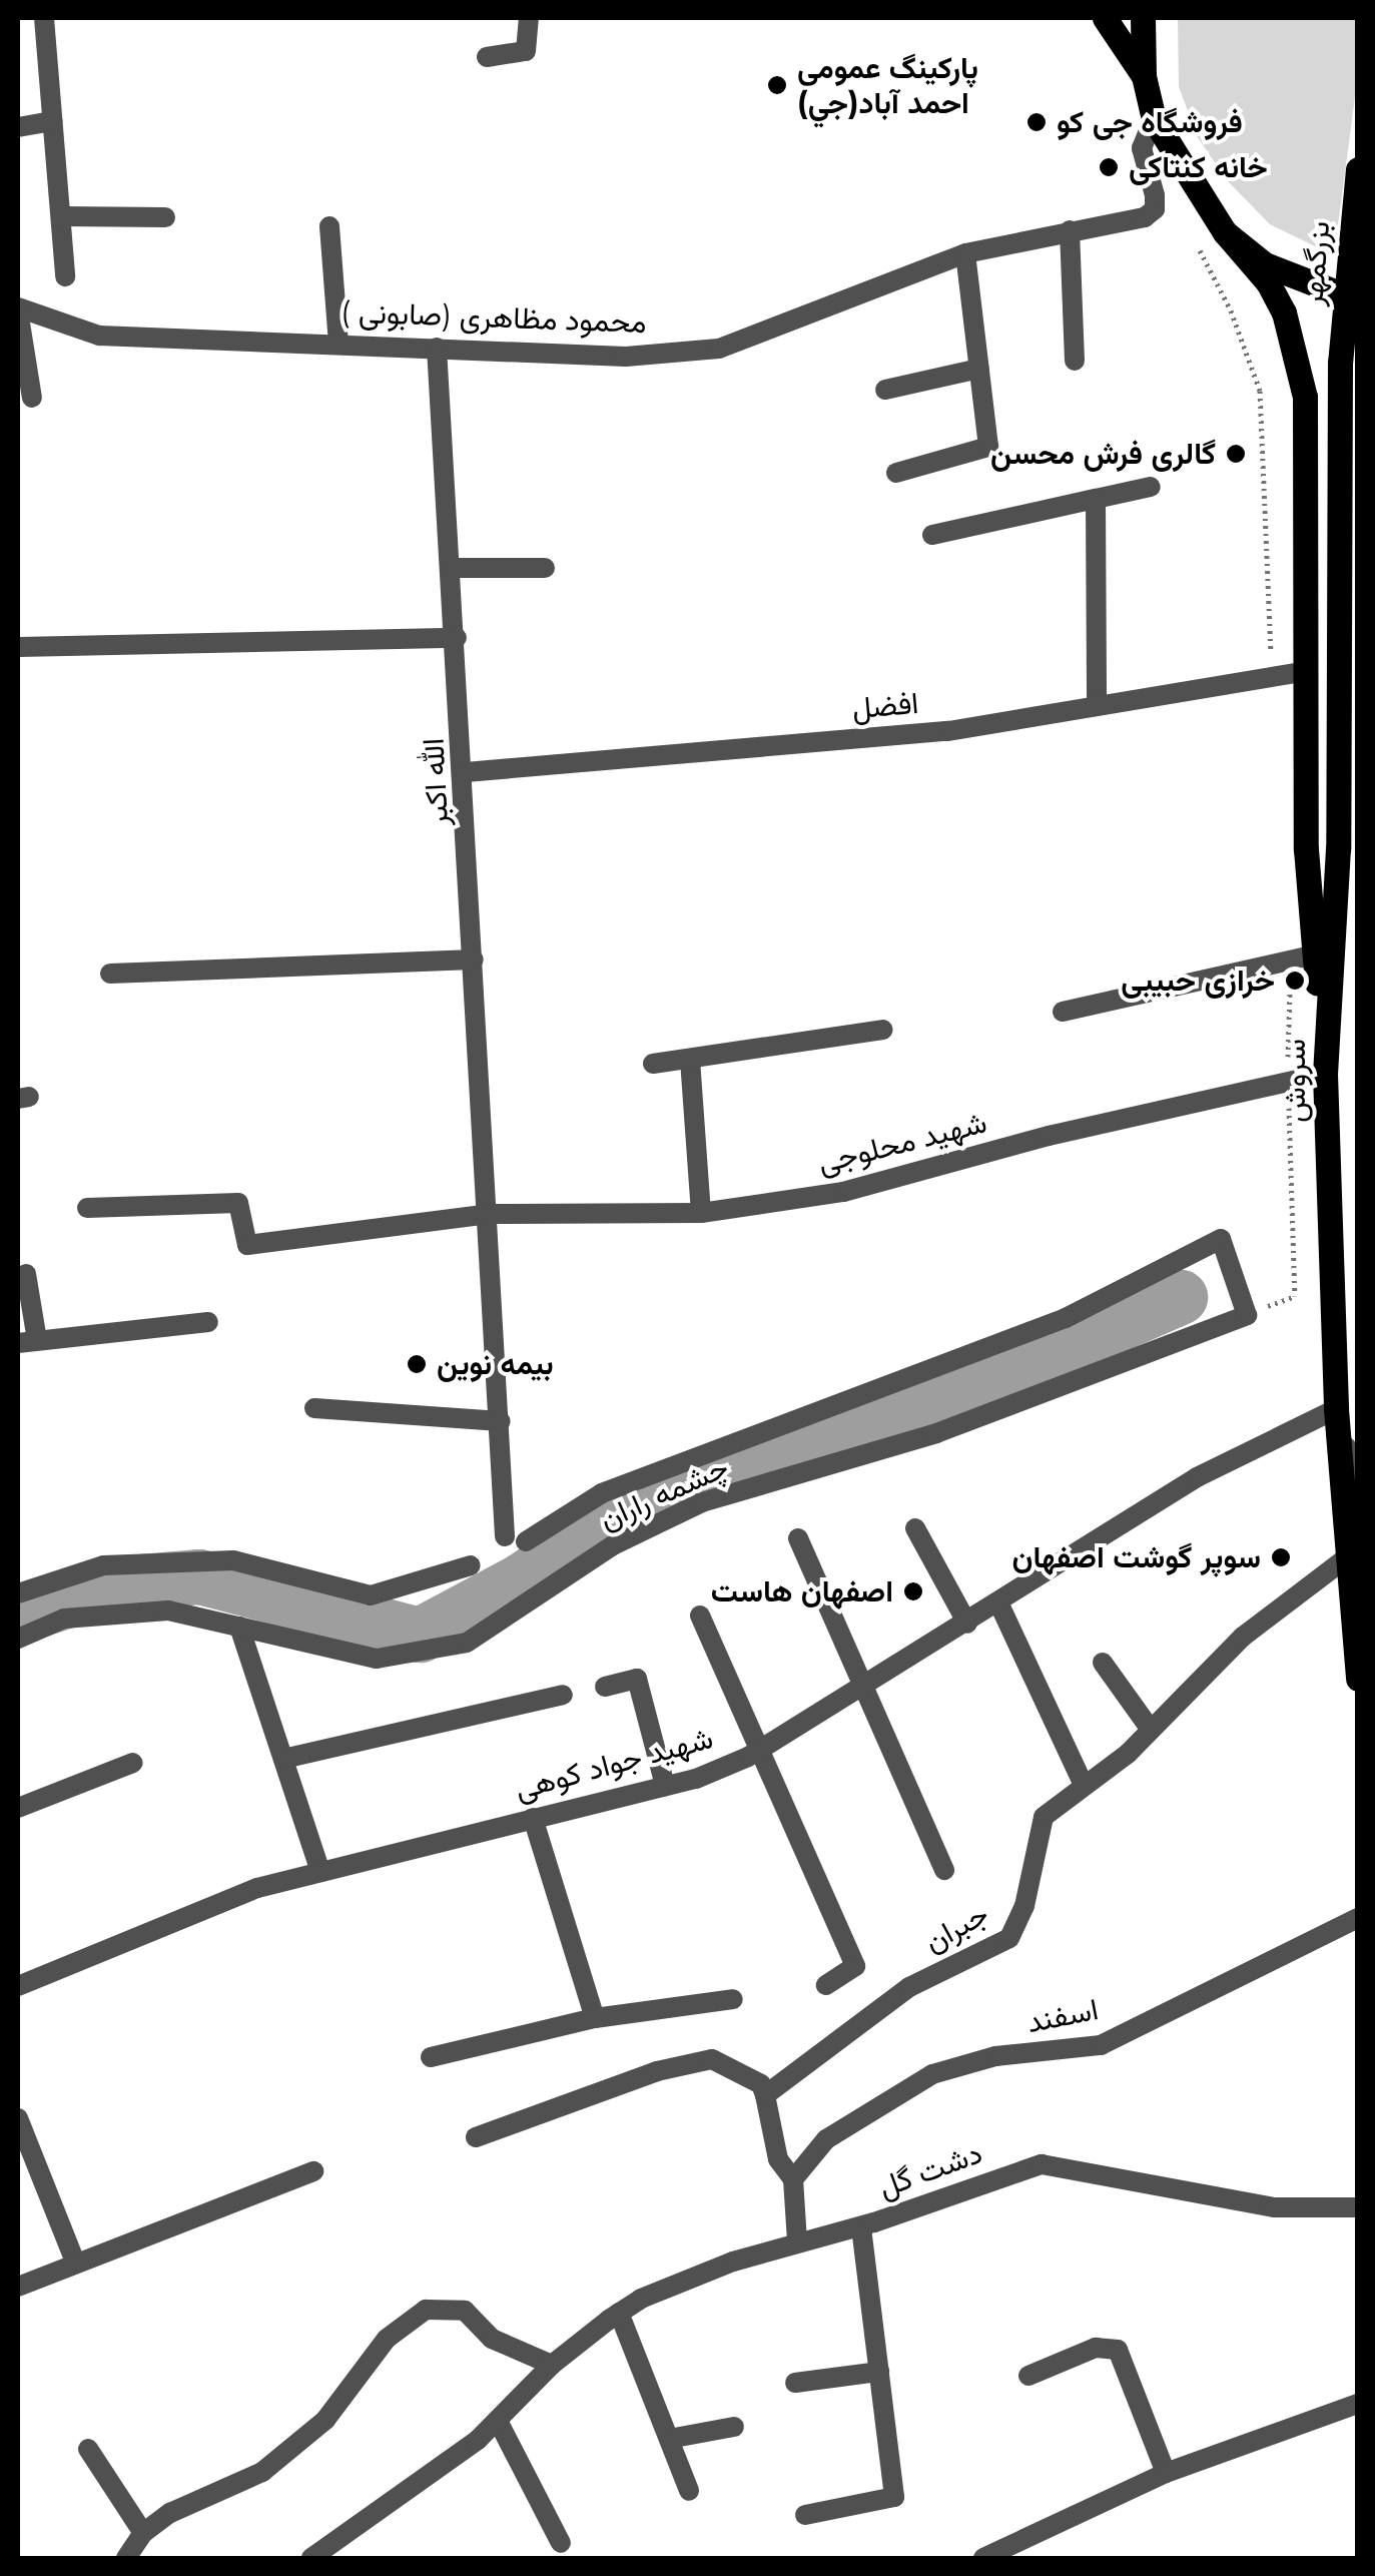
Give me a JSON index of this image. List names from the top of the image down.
{
  "streets": {
    "main road": ["بزرگمهر", "سروش"],
    "street": [
      "محمود مظاهری (صابونی )",
      "افضل",
      "الله اکبر",
      "شهید محلوجی",
      "چشمه راران",
      "شهید جواد کوهی",
      "جبران",
      "اسفند",
      "دشت گل"
    ]
  },
  "crossings": [
    ["بزرگمهر", "سروش"],
    ["محمود مظاهری (صابونی )", "الله اکبر"],
    ["افضل", "الله اکبر"],
    ["الله اکبر", "شهید محلوجی"],
    ["الله اکبر", "چشمه راران"],
    ["سروش", "شهید محلوجی"],
    ["سروش", "شهید جواد کوهی"],
    ["سروش", "جبران"]
  ],
  "places": [
    "پارکینگ عمومی احمد آباد(جي)",
    "فروشگاه جی کو",
    "خانه کنتاکی",
    "گالری فرش محسن",
    "خرازی حبیبی",
    "بیمه نوین",
    "سوپر گوشت اصفهان",
    "اصفهان هاست"
  ]
}
